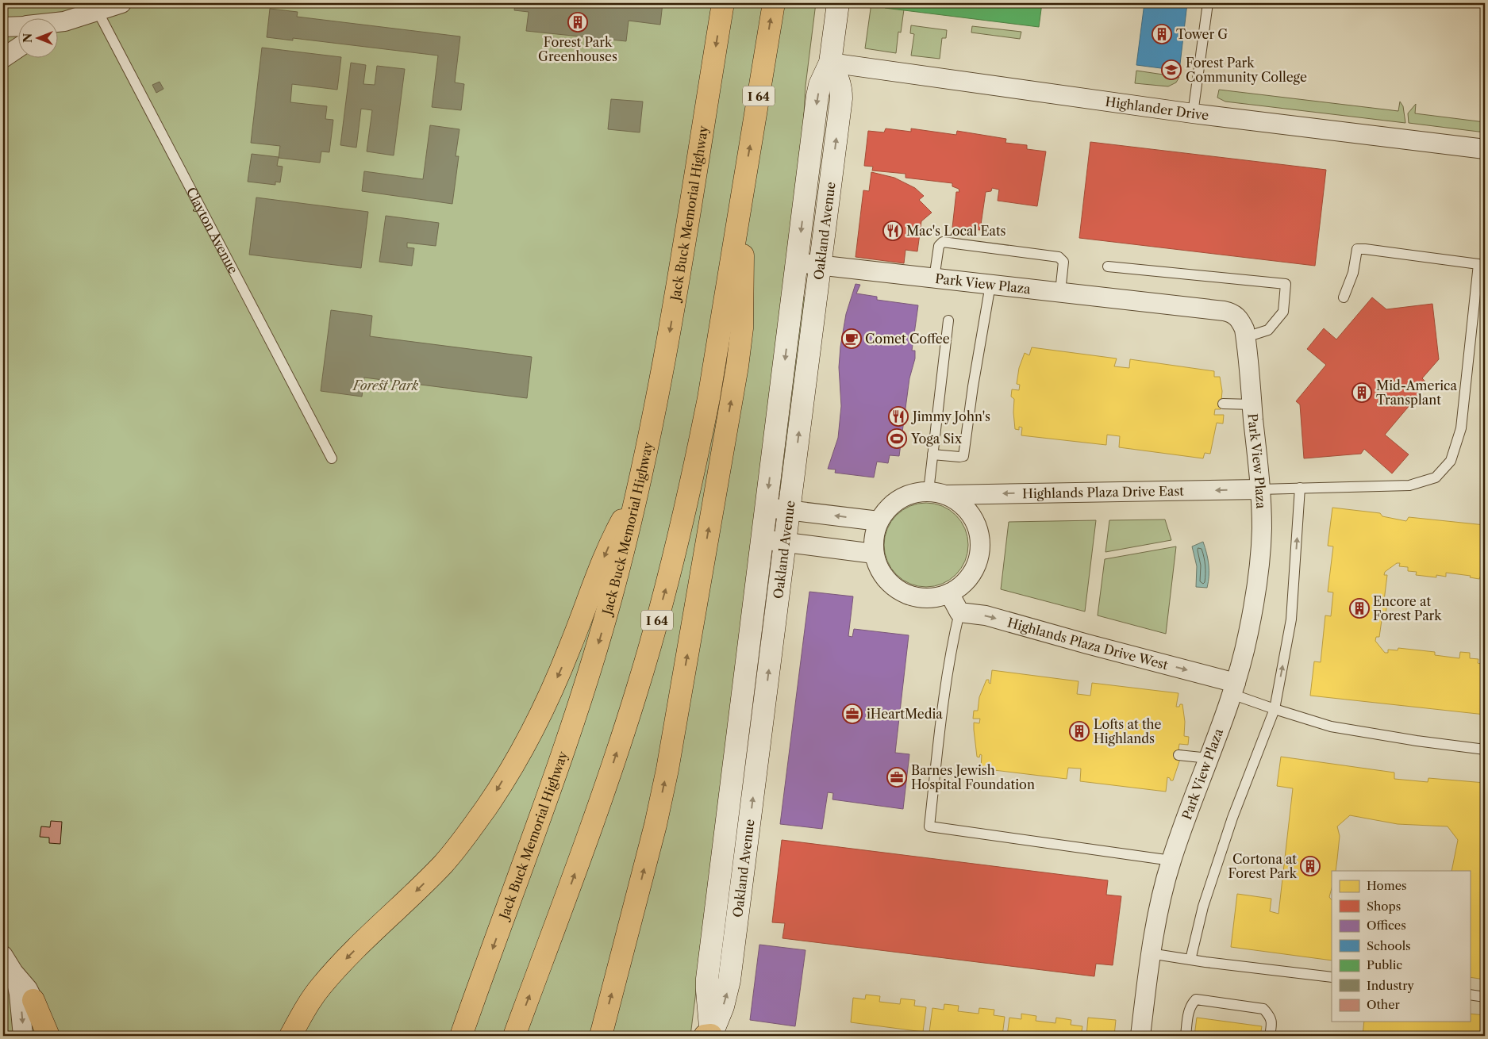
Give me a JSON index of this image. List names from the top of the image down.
{
  "streets": {
    "main road": ["I 64", "Jack Buck Memorial Highway"],
    "street": [
      "Highlander Drive",
      "Oakland Avenue",
      "Park View Plaza",
      "Highlands Plaza Drive East",
      "Highlands Plaza Drive West"
    ],
    "lane": ["Clayton Avenue"]
  },
  "crossings": [
    ["Highlander Drive", "Oakland Avenue"],
    ["Oakland Avenue", "Park View Plaza"],
    ["Park View Plaza", "Highlands Plaza Drive East"],
    ["Park View Plaza", "Highlands Plaza Drive West"]
  ],
  "one_way": ["Highlands Plaza Drive East", "Highlands Plaza Drive West"],
  "parks": ["Forest Park"],
  "places": {
    "building": [
      "Forest Park Greenhouses",
      "Tower G",
      "Mid-America Transplant",
      "Encore at Forest Park",
      "Lofts at the Highlands",
      "Cortona at Forest Park"
    ],
    "school or university": ["Forest Park Community College"],
    "restaurant": ["Mac's Local Eats", "Jimmy John's"],
    "cafe": ["Comet Coffee"],
    "sports": ["Yoga Six"],
    "office": ["iHeartMedia", "Barnes Jewish Hospital Foundation"]
  },
  "legend": [
    "Homes",
    "Shops",
    "Offices",
    "Schools",
    "Public",
    "Industry",
    "Other"
  ],
  "north": "left"
}
